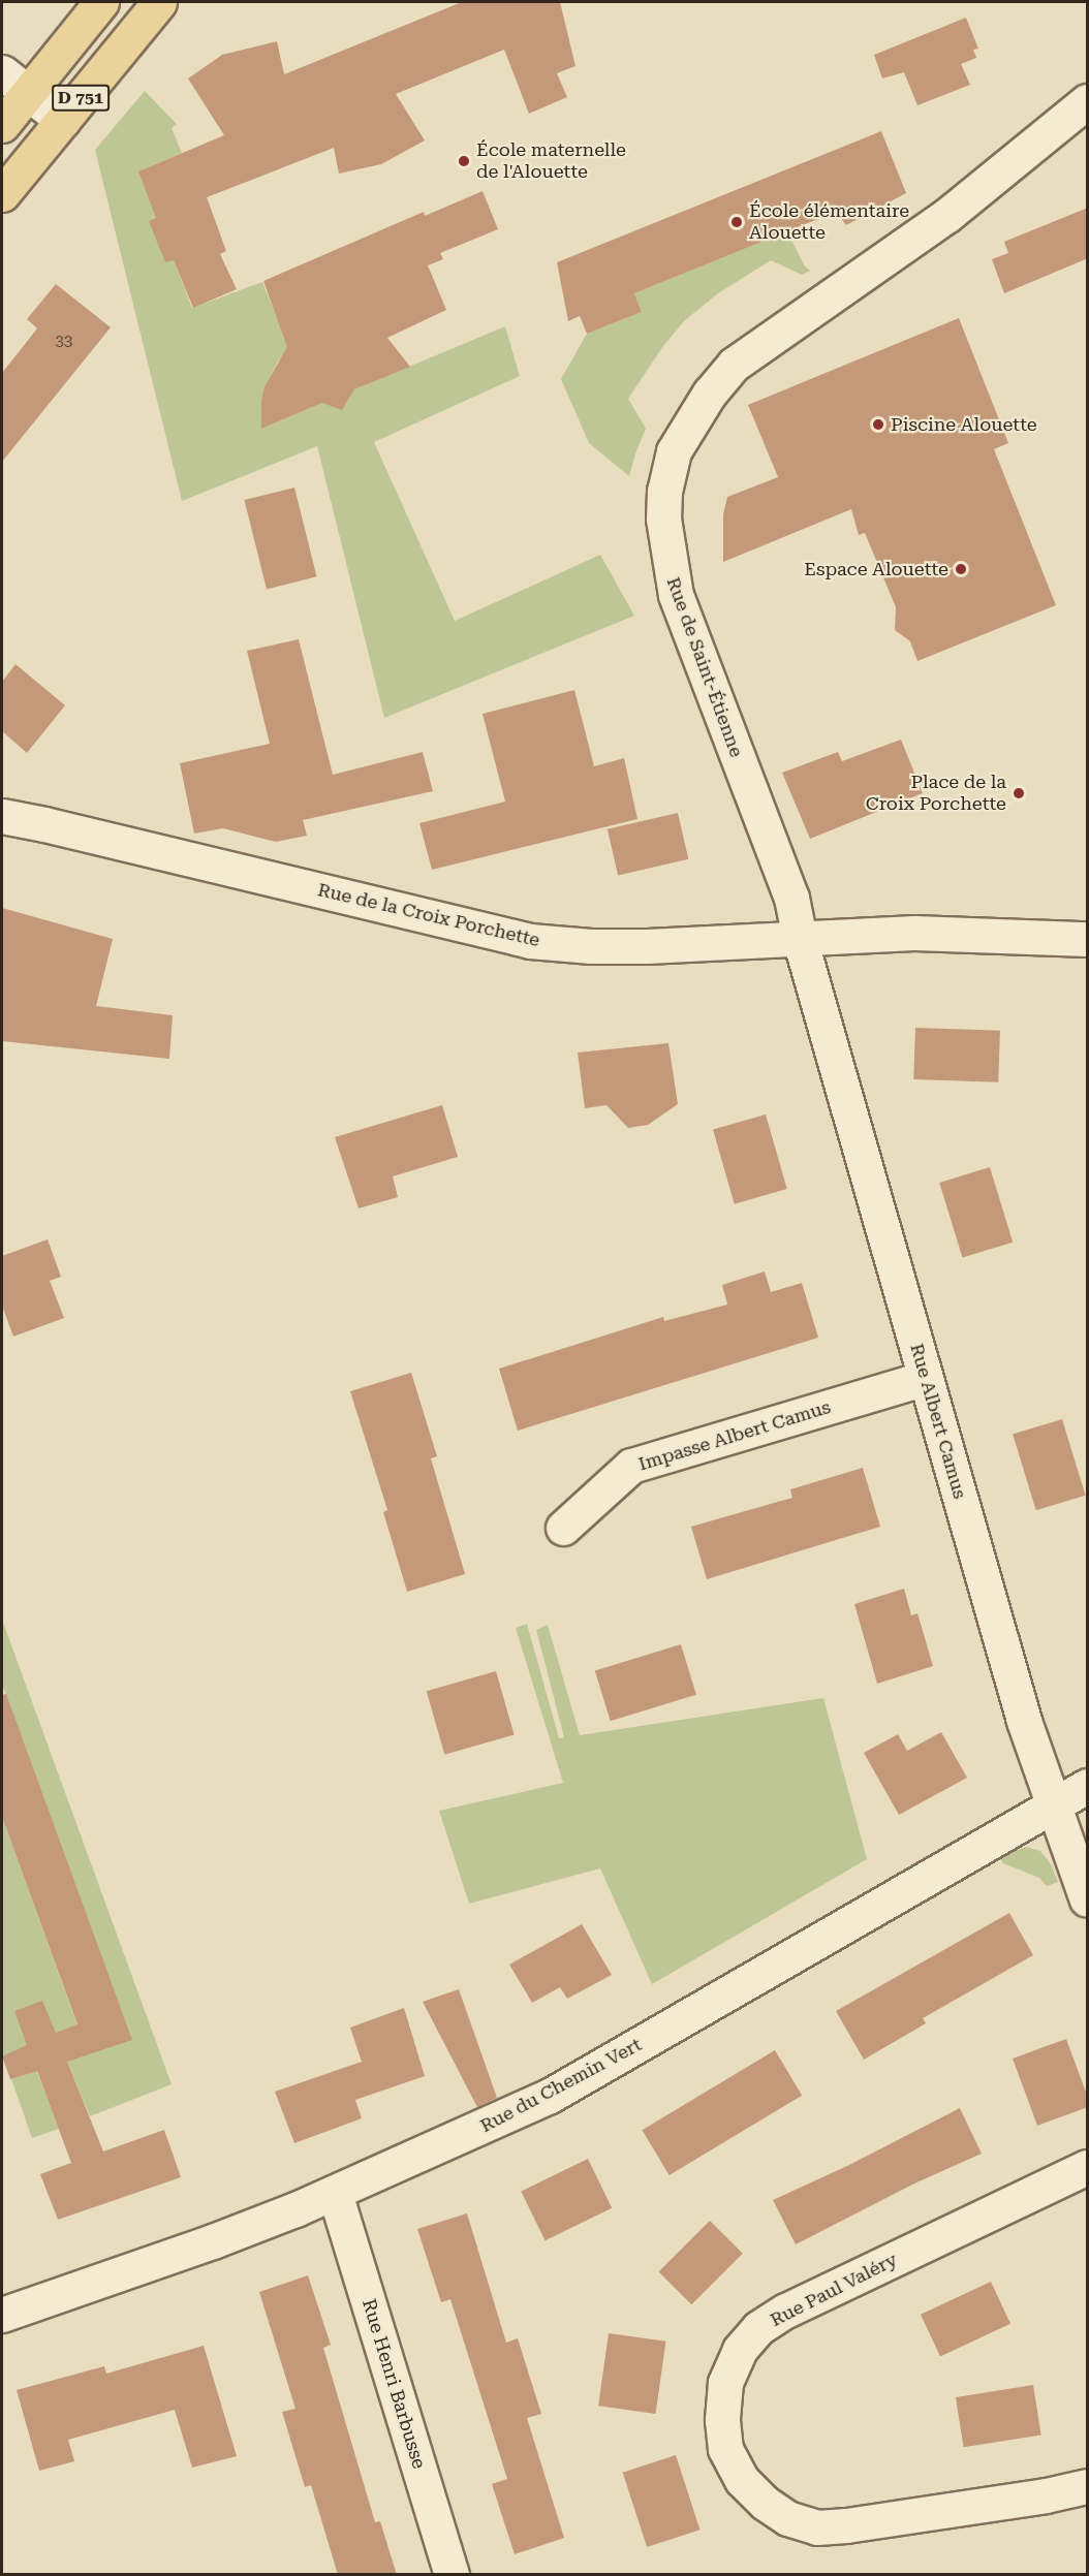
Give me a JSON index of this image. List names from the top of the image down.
{
  "streets": {
    "main road": ["D 751"],
    "street": [
      "Rue de Saint-Étienne",
      "Rue de la Croix Porchette",
      "Rue Albert Camus",
      "Impasse Albert Camus",
      "Rue du Chemin Vert",
      "Rue Paul Valéry",
      "Rue Henri Barbusse"
    ]
  },
  "crossings": [
    ["Rue de Saint-Étienne", "Rue de la Croix Porchette"],
    ["Rue de Saint-Étienne", "Rue Albert Camus"],
    ["Rue de la Croix Porchette", "Rue Albert Camus"],
    ["Rue Albert Camus", "Impasse Albert Camus"],
    ["Rue Albert Camus", "Rue du Chemin Vert"],
    ["Rue du Chemin Vert", "Rue Henri Barbusse"]
  ],
  "places": [
    "École maternelle de l'Alouette",
    "École élémentaire Alouette",
    "Piscine Alouette",
    "Espace Alouette",
    "Place de la Croix Porchette"
  ],
  "house_numbers": ["33"]
}
